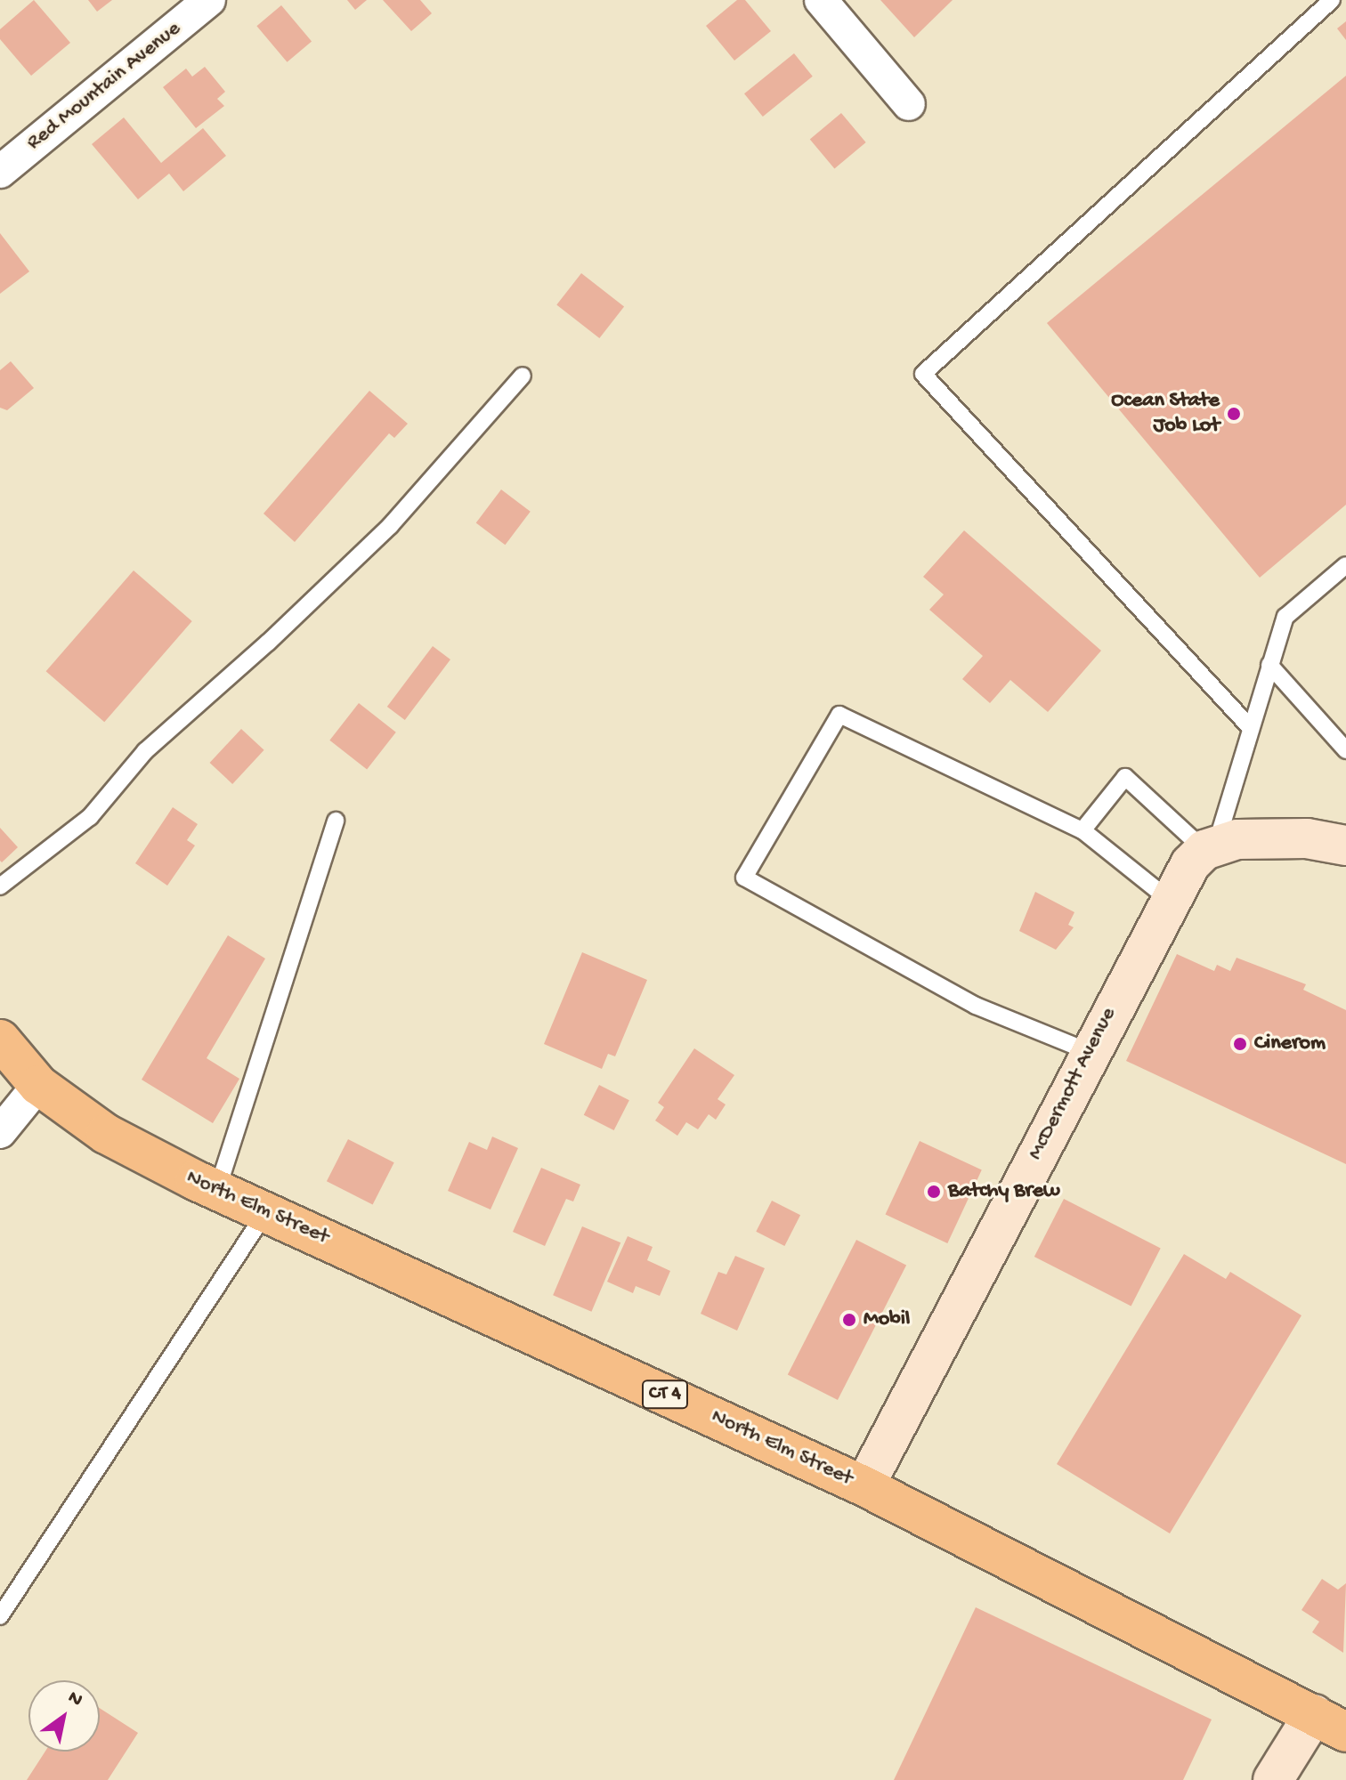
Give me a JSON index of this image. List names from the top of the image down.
{
  "streets": {
    "main road": ["McDermott Avenue", "North Elm Street", "CT 4"],
    "street": ["Red Mountain Avenue"]
  },
  "crossings": [
    ["McDermott Avenue", "North Elm Street"]
  ],
  "places": [
    "Ocean State Job Lot",
    "Cinerom",
    "Batchy Brew",
    "Mobil"
  ],
  "north": "top right"
}
